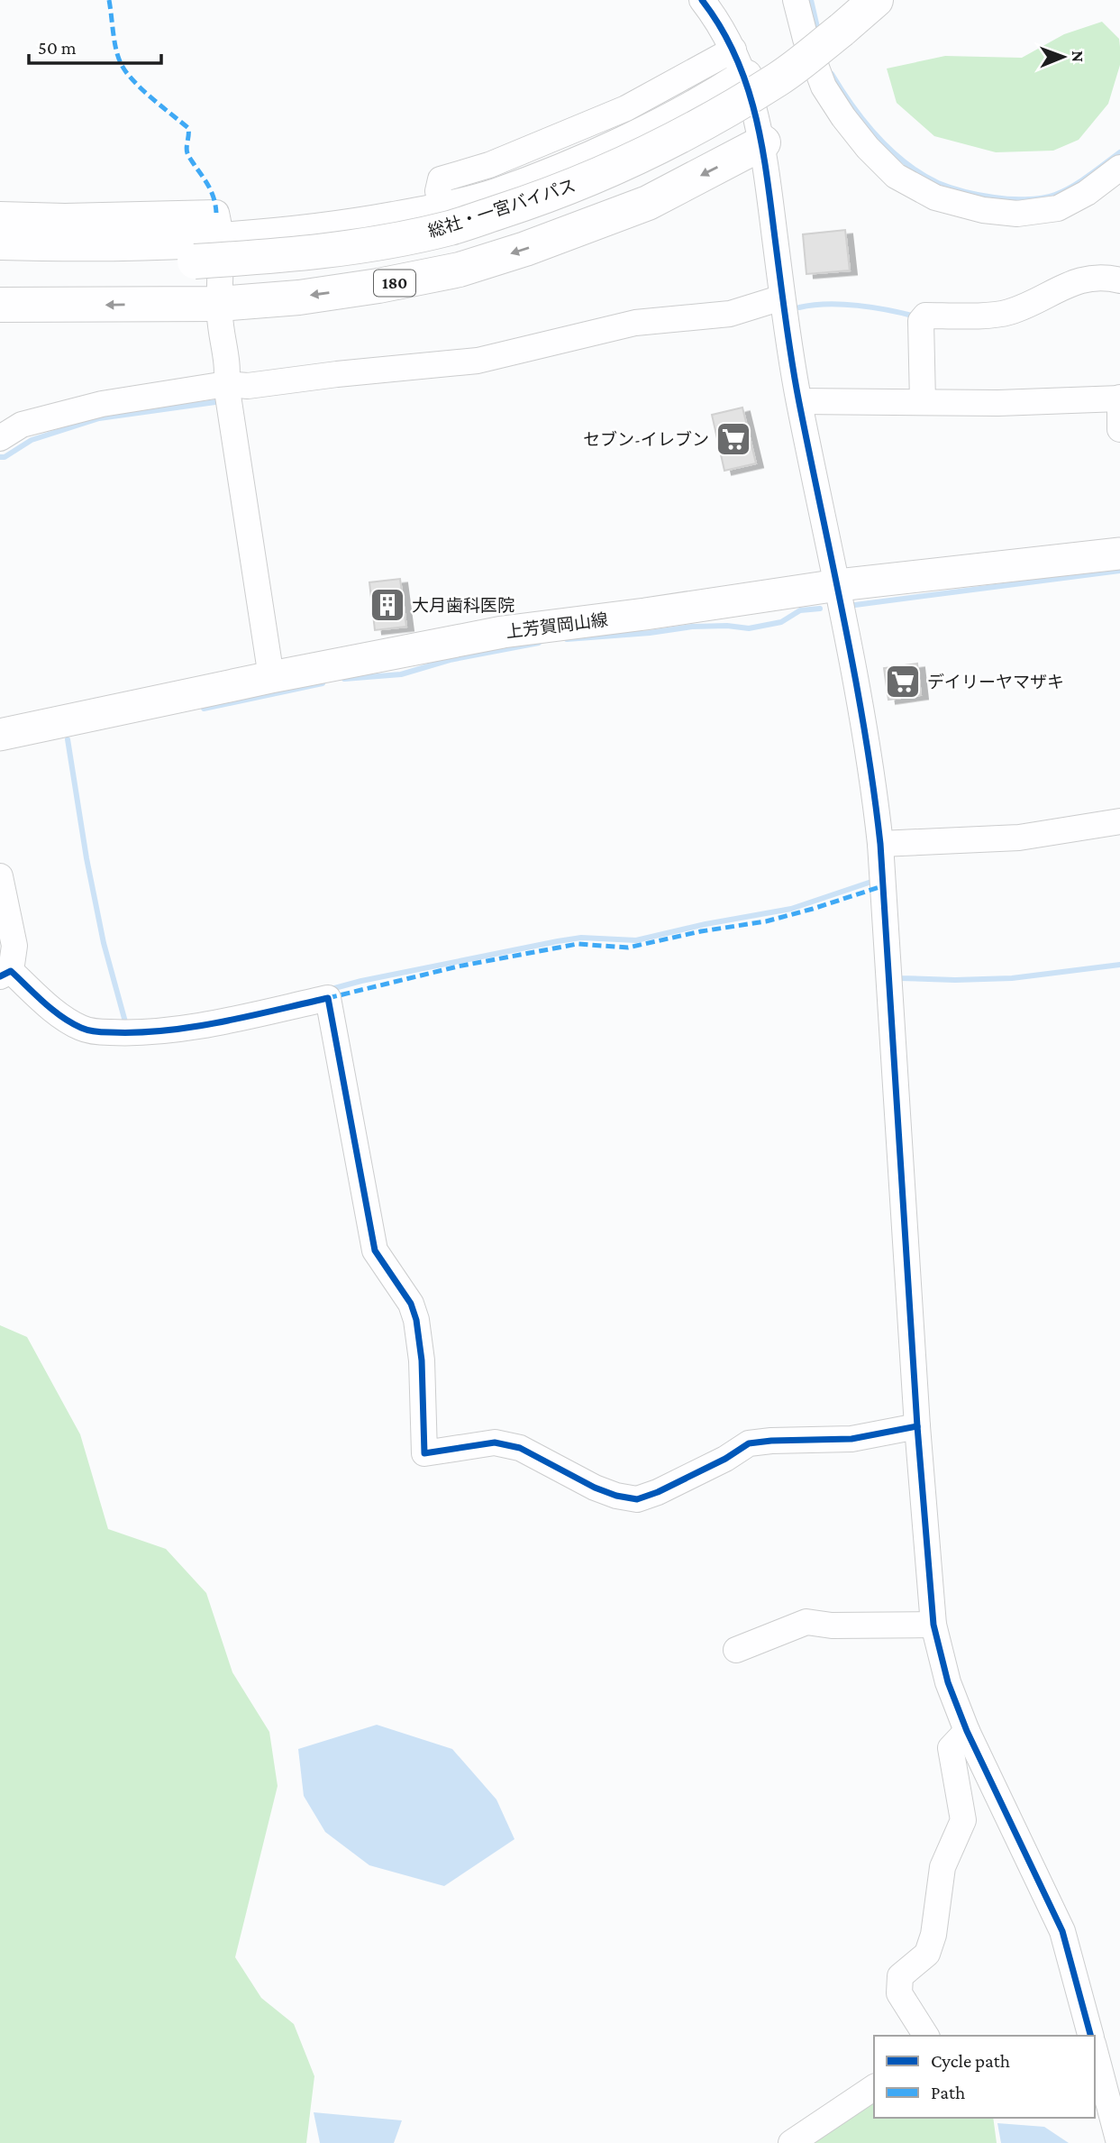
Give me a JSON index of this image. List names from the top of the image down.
{
  "streets": {
    "highway": ["総社・一宮バイパス", "180"],
    "main road": ["上芳賀岡山線"]
  },
  "places": {
    "supermarket": ["セブン-イレブン", "デイリーヤマザキ"],
    "building": ["大月歯科医院"]
  },
  "legend": ["Cycle path", "Path"],
  "scale_bar": "50 m",
  "north": "right"
}
